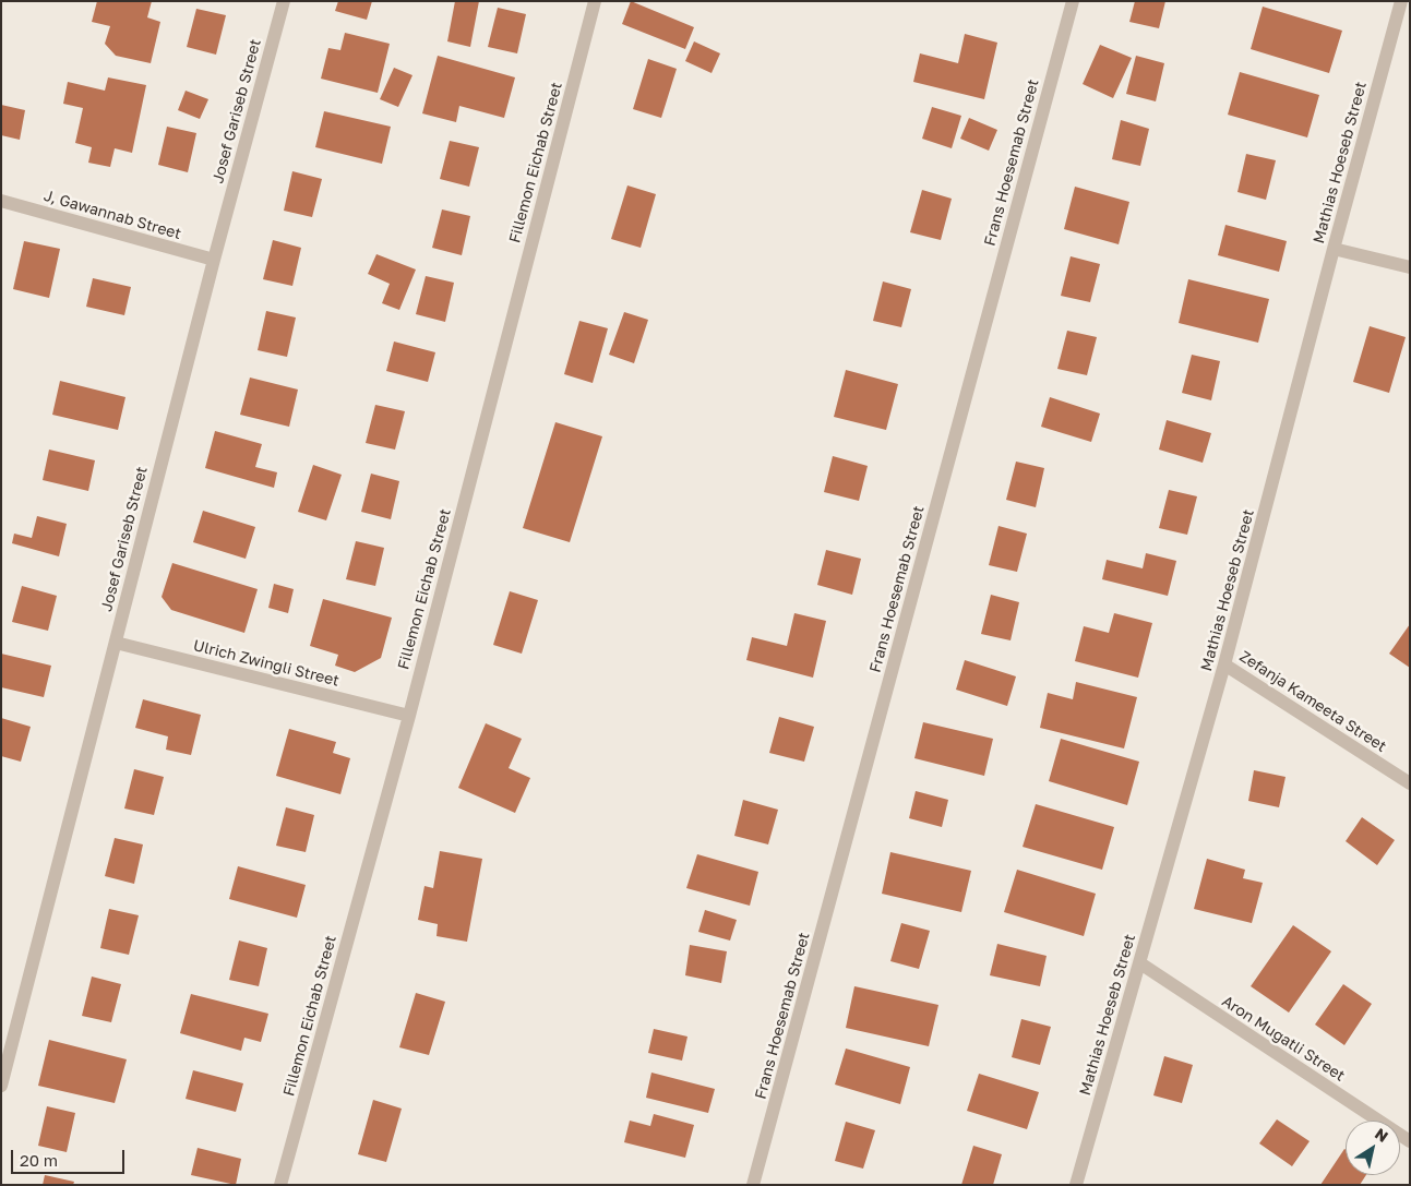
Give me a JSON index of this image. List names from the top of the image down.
{
  "streets": {
    "street": [
      "Josef Gariseb Street",
      "Fillemon Eichab Street",
      "Frans Hoesemab Street",
      "Mathias Hoeseb Street",
      "J, Gawannab Street",
      "Ulrich Zwingli Street",
      "Zefanja Kameeta Street",
      "Aron Mugatli Street"
    ]
  },
  "crossings": [
    ["Josef Gariseb Street", "J, Gawannab Street"],
    ["Josef Gariseb Street", "Ulrich Zwingli Street"],
    ["Fillemon Eichab Street", "Ulrich Zwingli Street"],
    ["Mathias Hoeseb Street", "Zefanja Kameeta Street"],
    ["Mathias Hoeseb Street", "Aron Mugatli Street"]
  ],
  "scale_bar": "20 m",
  "north": "top right"
}
